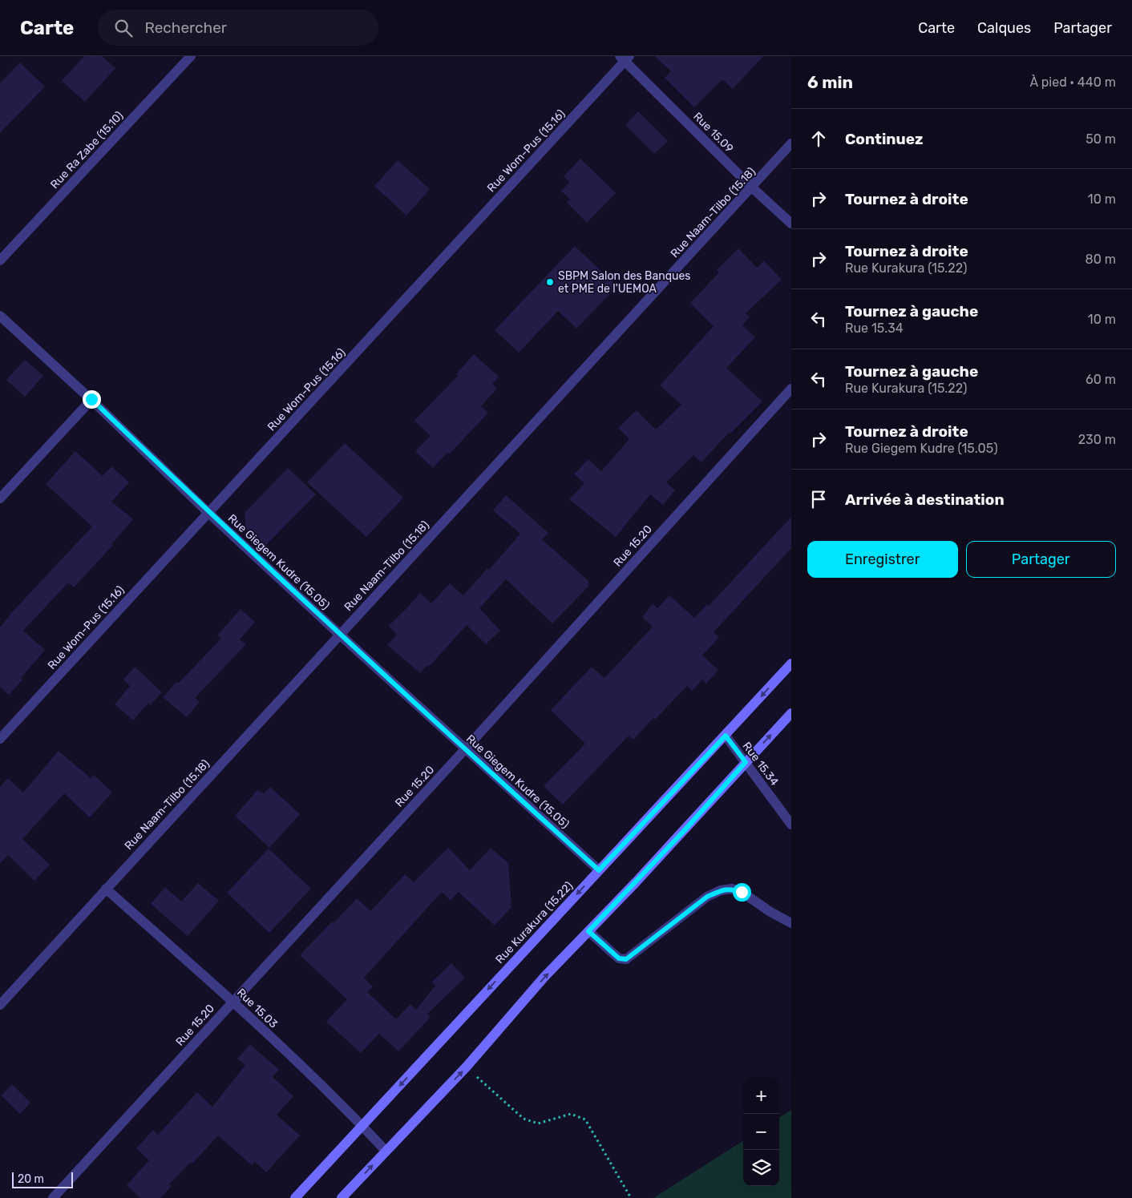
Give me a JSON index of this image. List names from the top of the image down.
{
  "streets": {
    "main road": ["Rue Kurakura (15.22)"],
    "street": [
      "Rue 15.09",
      "Rue Ra Zabe (15.10)",
      "Rue Wom-Pus (15.16)",
      "Rue Naam-Tilbo (15.18)",
      "Rue 15.20",
      "Rue Giegem Kudre (15.05)",
      "Rue 15.34",
      "Rue 15.03"
    ]
  },
  "crossings": [
    ["Rue 15.09", "Rue Wom-Pus (15.16)"],
    ["Rue 15.09", "Rue Naam-Tilbo (15.18)"],
    ["Rue Wom-Pus (15.16)", "Rue Giegem Kudre (15.05)"],
    ["Rue Naam-Tilbo (15.18)", "Rue Giegem Kudre (15.05)"],
    ["Rue Naam-Tilbo (15.18)", "Rue 15.03"],
    ["Rue 15.20", "Rue Giegem Kudre (15.05)"],
    ["Rue 15.20", "Rue 15.03"],
    ["Rue Giegem Kudre (15.05)", "Rue Kurakura (15.22)"],
    ["Rue 15.34", "Rue Kurakura (15.22)"],
    ["Rue Kurakura (15.22)", "Rue 15.03"]
  ],
  "places": ["SBPM Salon des Banques et PME de l'UEMOA"],
  "scale_bar": "20 m",
  "page": {
    "header": "Carte",
    "search": "Rechercher",
    "nav": ["Carte", "Calques", "Partager"],
    "heading": ["6 min", "À pied · 440 m"],
    "list": [
      ["Continuez", "50 m"],
      ["Tournez à droite", "10 m"],
      ["Tournez à droite", "Rue Kurakura (15.22)", "80 m"],
      ["Tournez à gauche", "Rue 15.34", "10 m"],
      ["Tournez à gauche", "Rue Kurakura (15.22)", "60 m"],
      ["Tournez à droite", "Rue Giegem Kudre (15.05)", "230 m"],
      "Arrivée à destination"
    ],
    "buttons": ["Enregistrer", "Partager"],
    "map_buttons": ["+", "−"],
    "scale": "20 m"
  }
}
